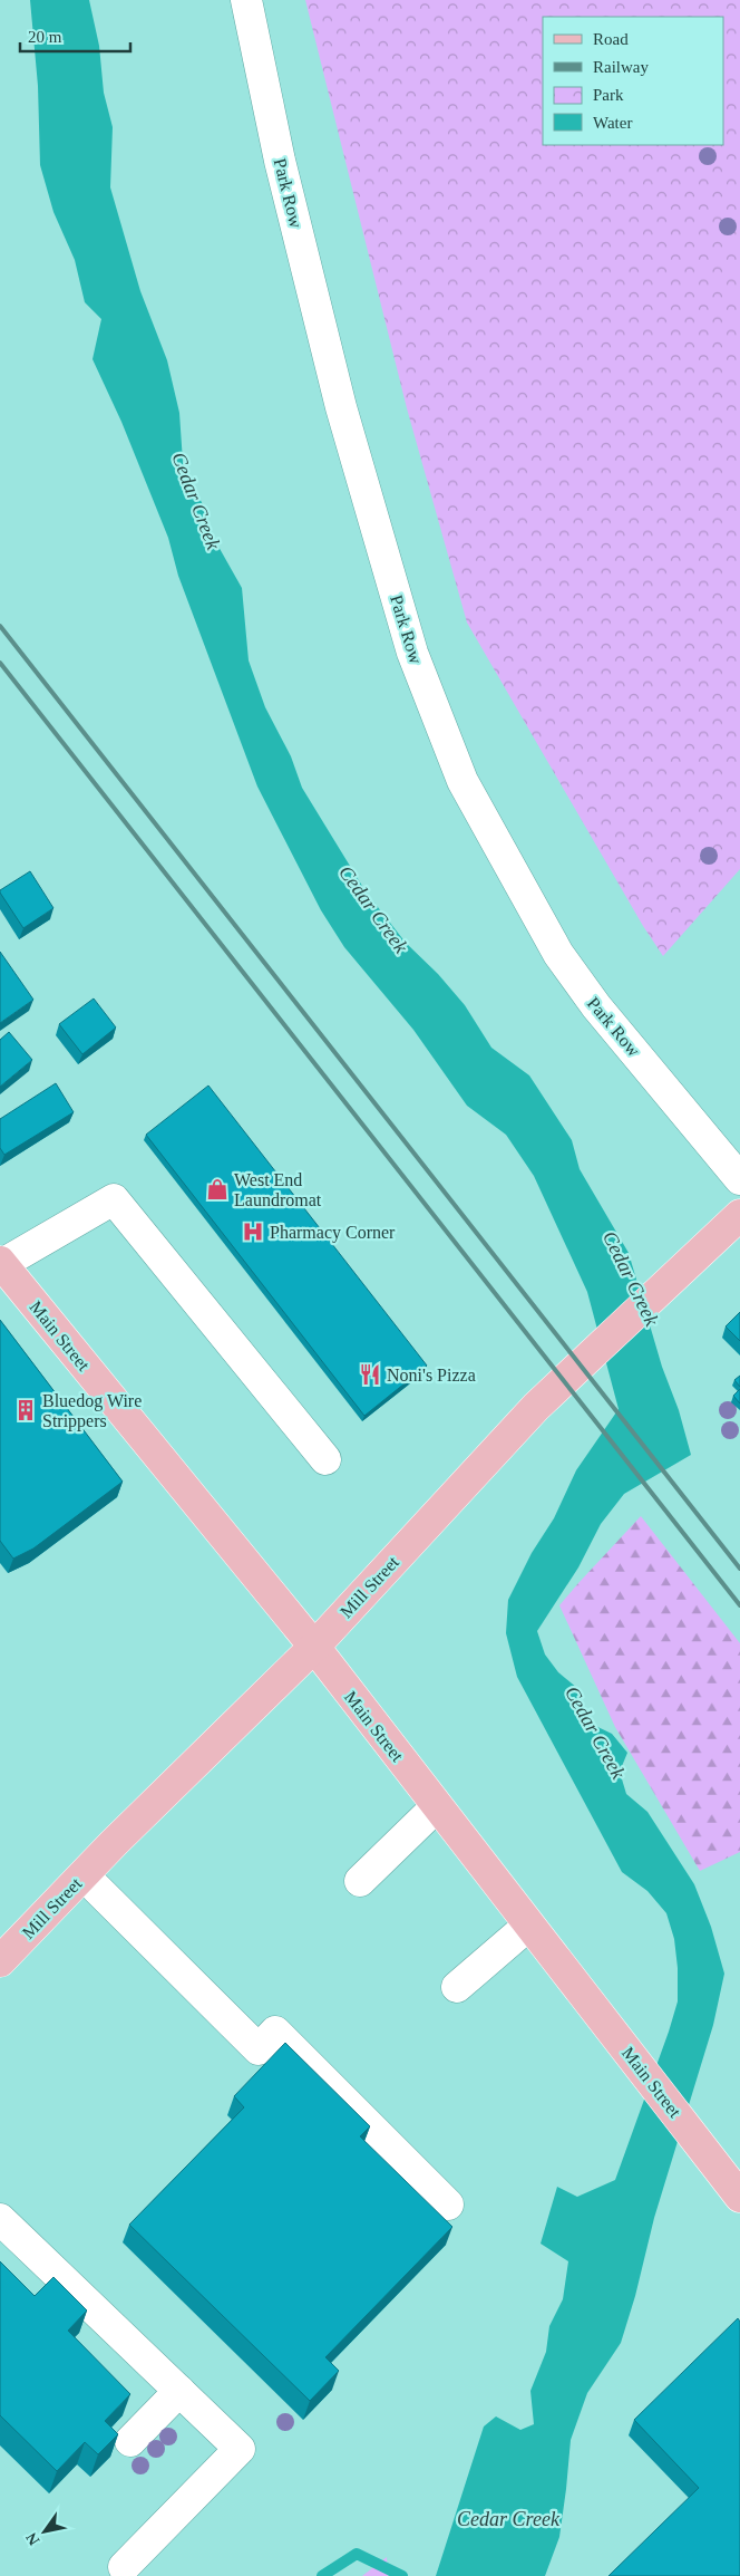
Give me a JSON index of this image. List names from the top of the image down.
{
  "streets": {
    "main road": ["Main Street", "Mill Street"],
    "street": ["Park Row"]
  },
  "crossings": [
    ["Main Street", "Mill Street"]
  ],
  "water": ["Cedar Creek"],
  "places": {
    "shop": ["West End Laundromat"],
    "hospital": ["Pharmacy Corner"],
    "restaurant": ["Noni's Pizza"],
    "building": ["Bluedog Wire Strippers"]
  },
  "legend": [
    "Road",
    "Railway",
    "Park",
    "Water"
  ],
  "scale_bar": "20 m",
  "north": "bottom left"
}
